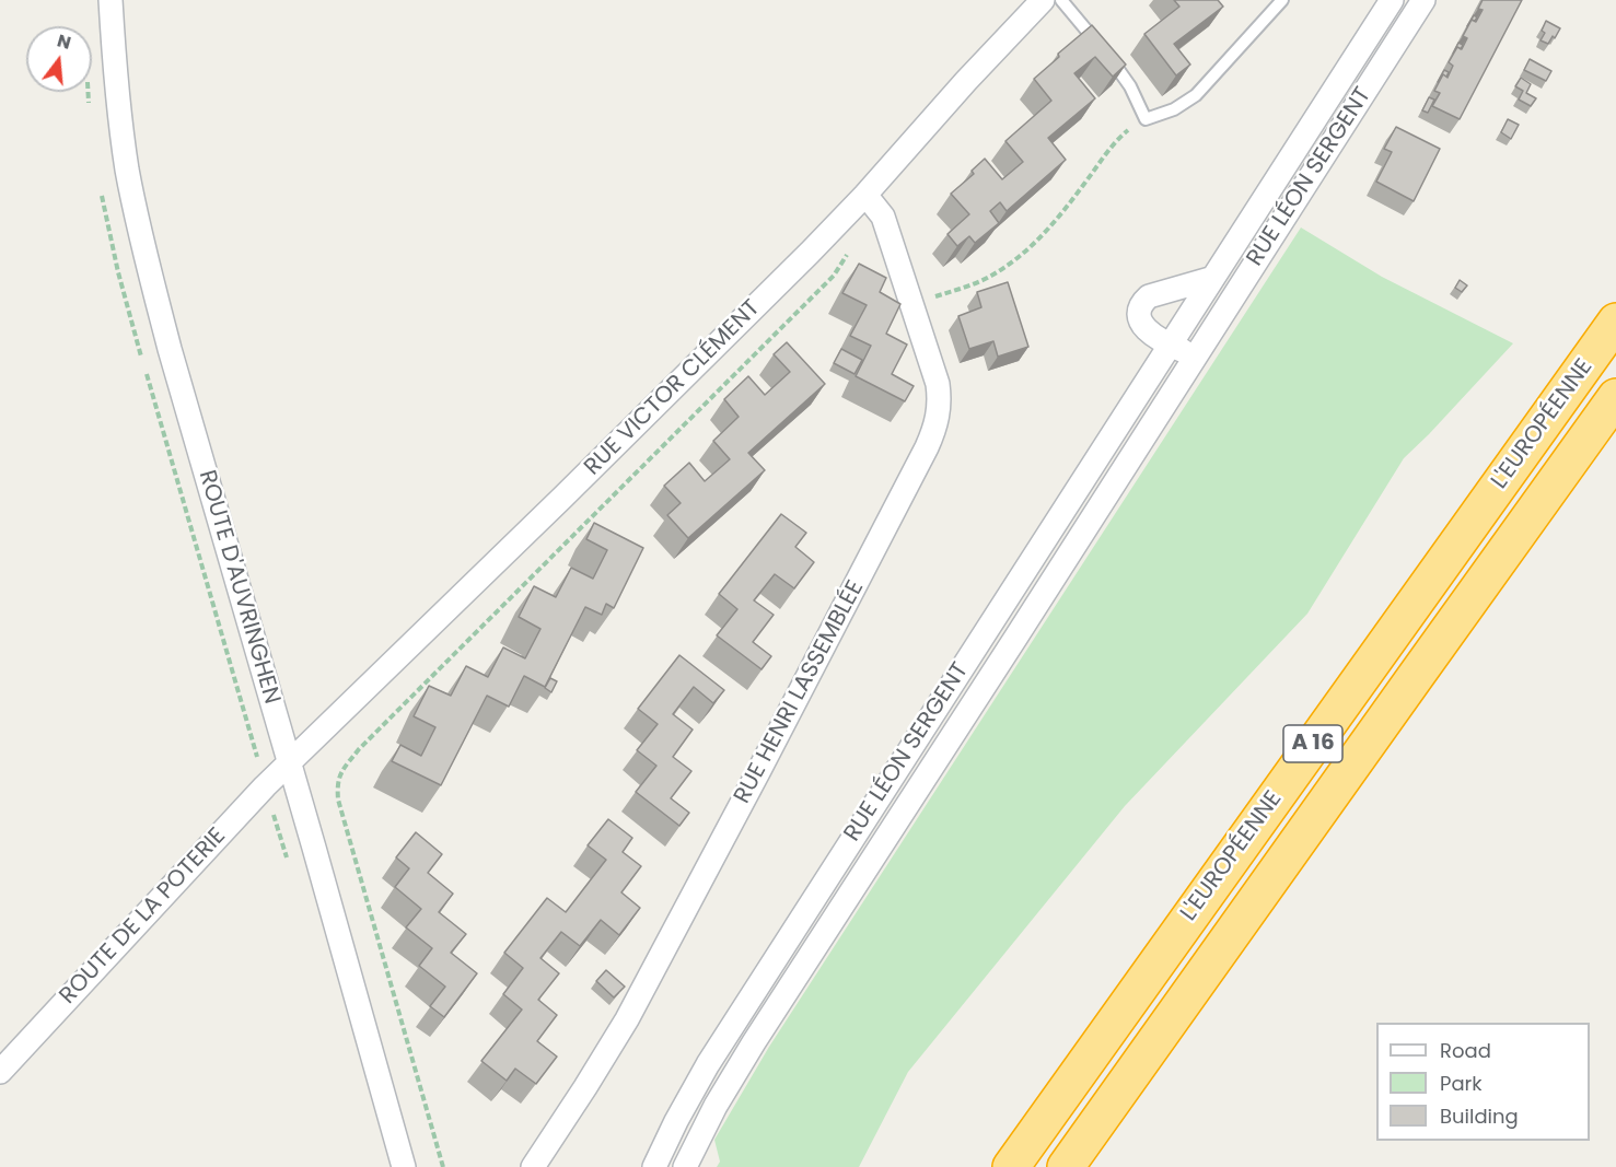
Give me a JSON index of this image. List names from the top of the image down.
{
  "streets": {
    "highway": ["L'EUROPÉENNE", "A 16"],
    "street": [
      "RUE LÉON SERGENT",
      "RUE VICTOR CLÉMENT",
      "ROUTE D'AUVRINGHEN",
      "RUE HENRI LASSEMBLÉE",
      "ROUTE DE LA POTERIE"
    ]
  },
  "crossings": [
    ["RUE VICTOR CLÉMENT", "ROUTE D'AUVRINGHEN"],
    ["RUE VICTOR CLÉMENT", "RUE HENRI LASSEMBLÉE"],
    ["RUE VICTOR CLÉMENT", "ROUTE DE LA POTERIE"],
    ["ROUTE D'AUVRINGHEN", "ROUTE DE LA POTERIE"]
  ],
  "legend": ["Road", "Park", "Building"],
  "north": "top"
}
